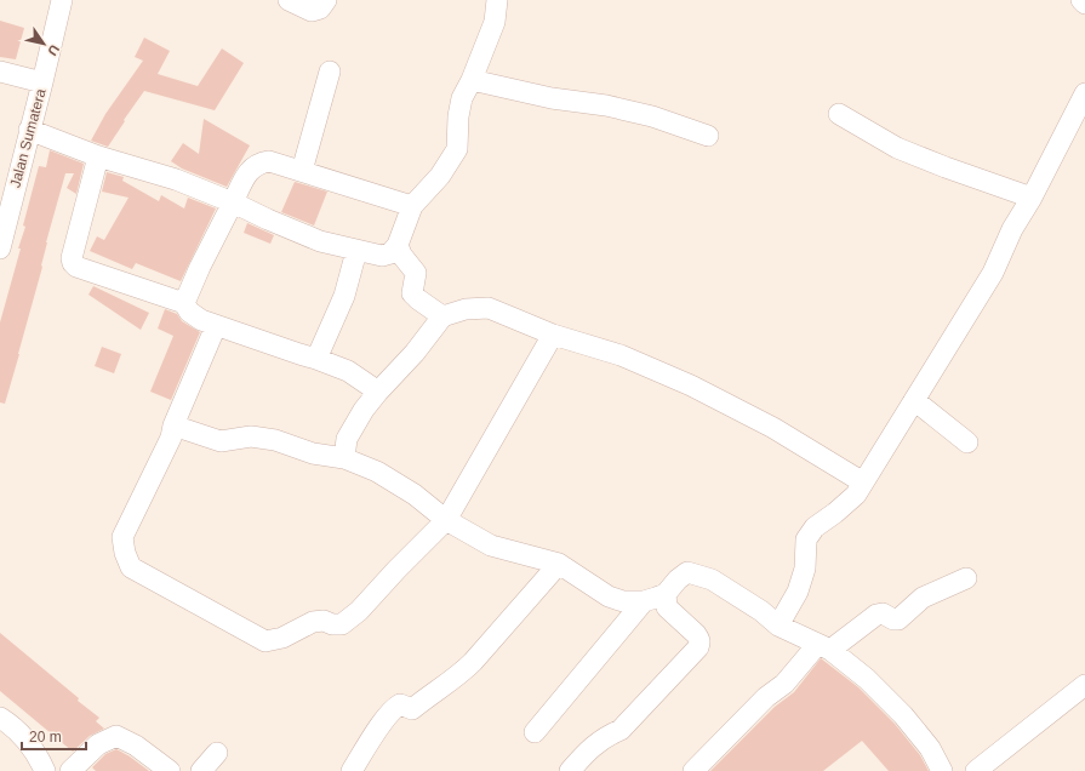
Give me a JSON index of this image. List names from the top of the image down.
{
  "streets": {
    "street": ["Jalan Sumatera"]
  },
  "scale_bar": "20 m",
  "north": "bottom right"
}
